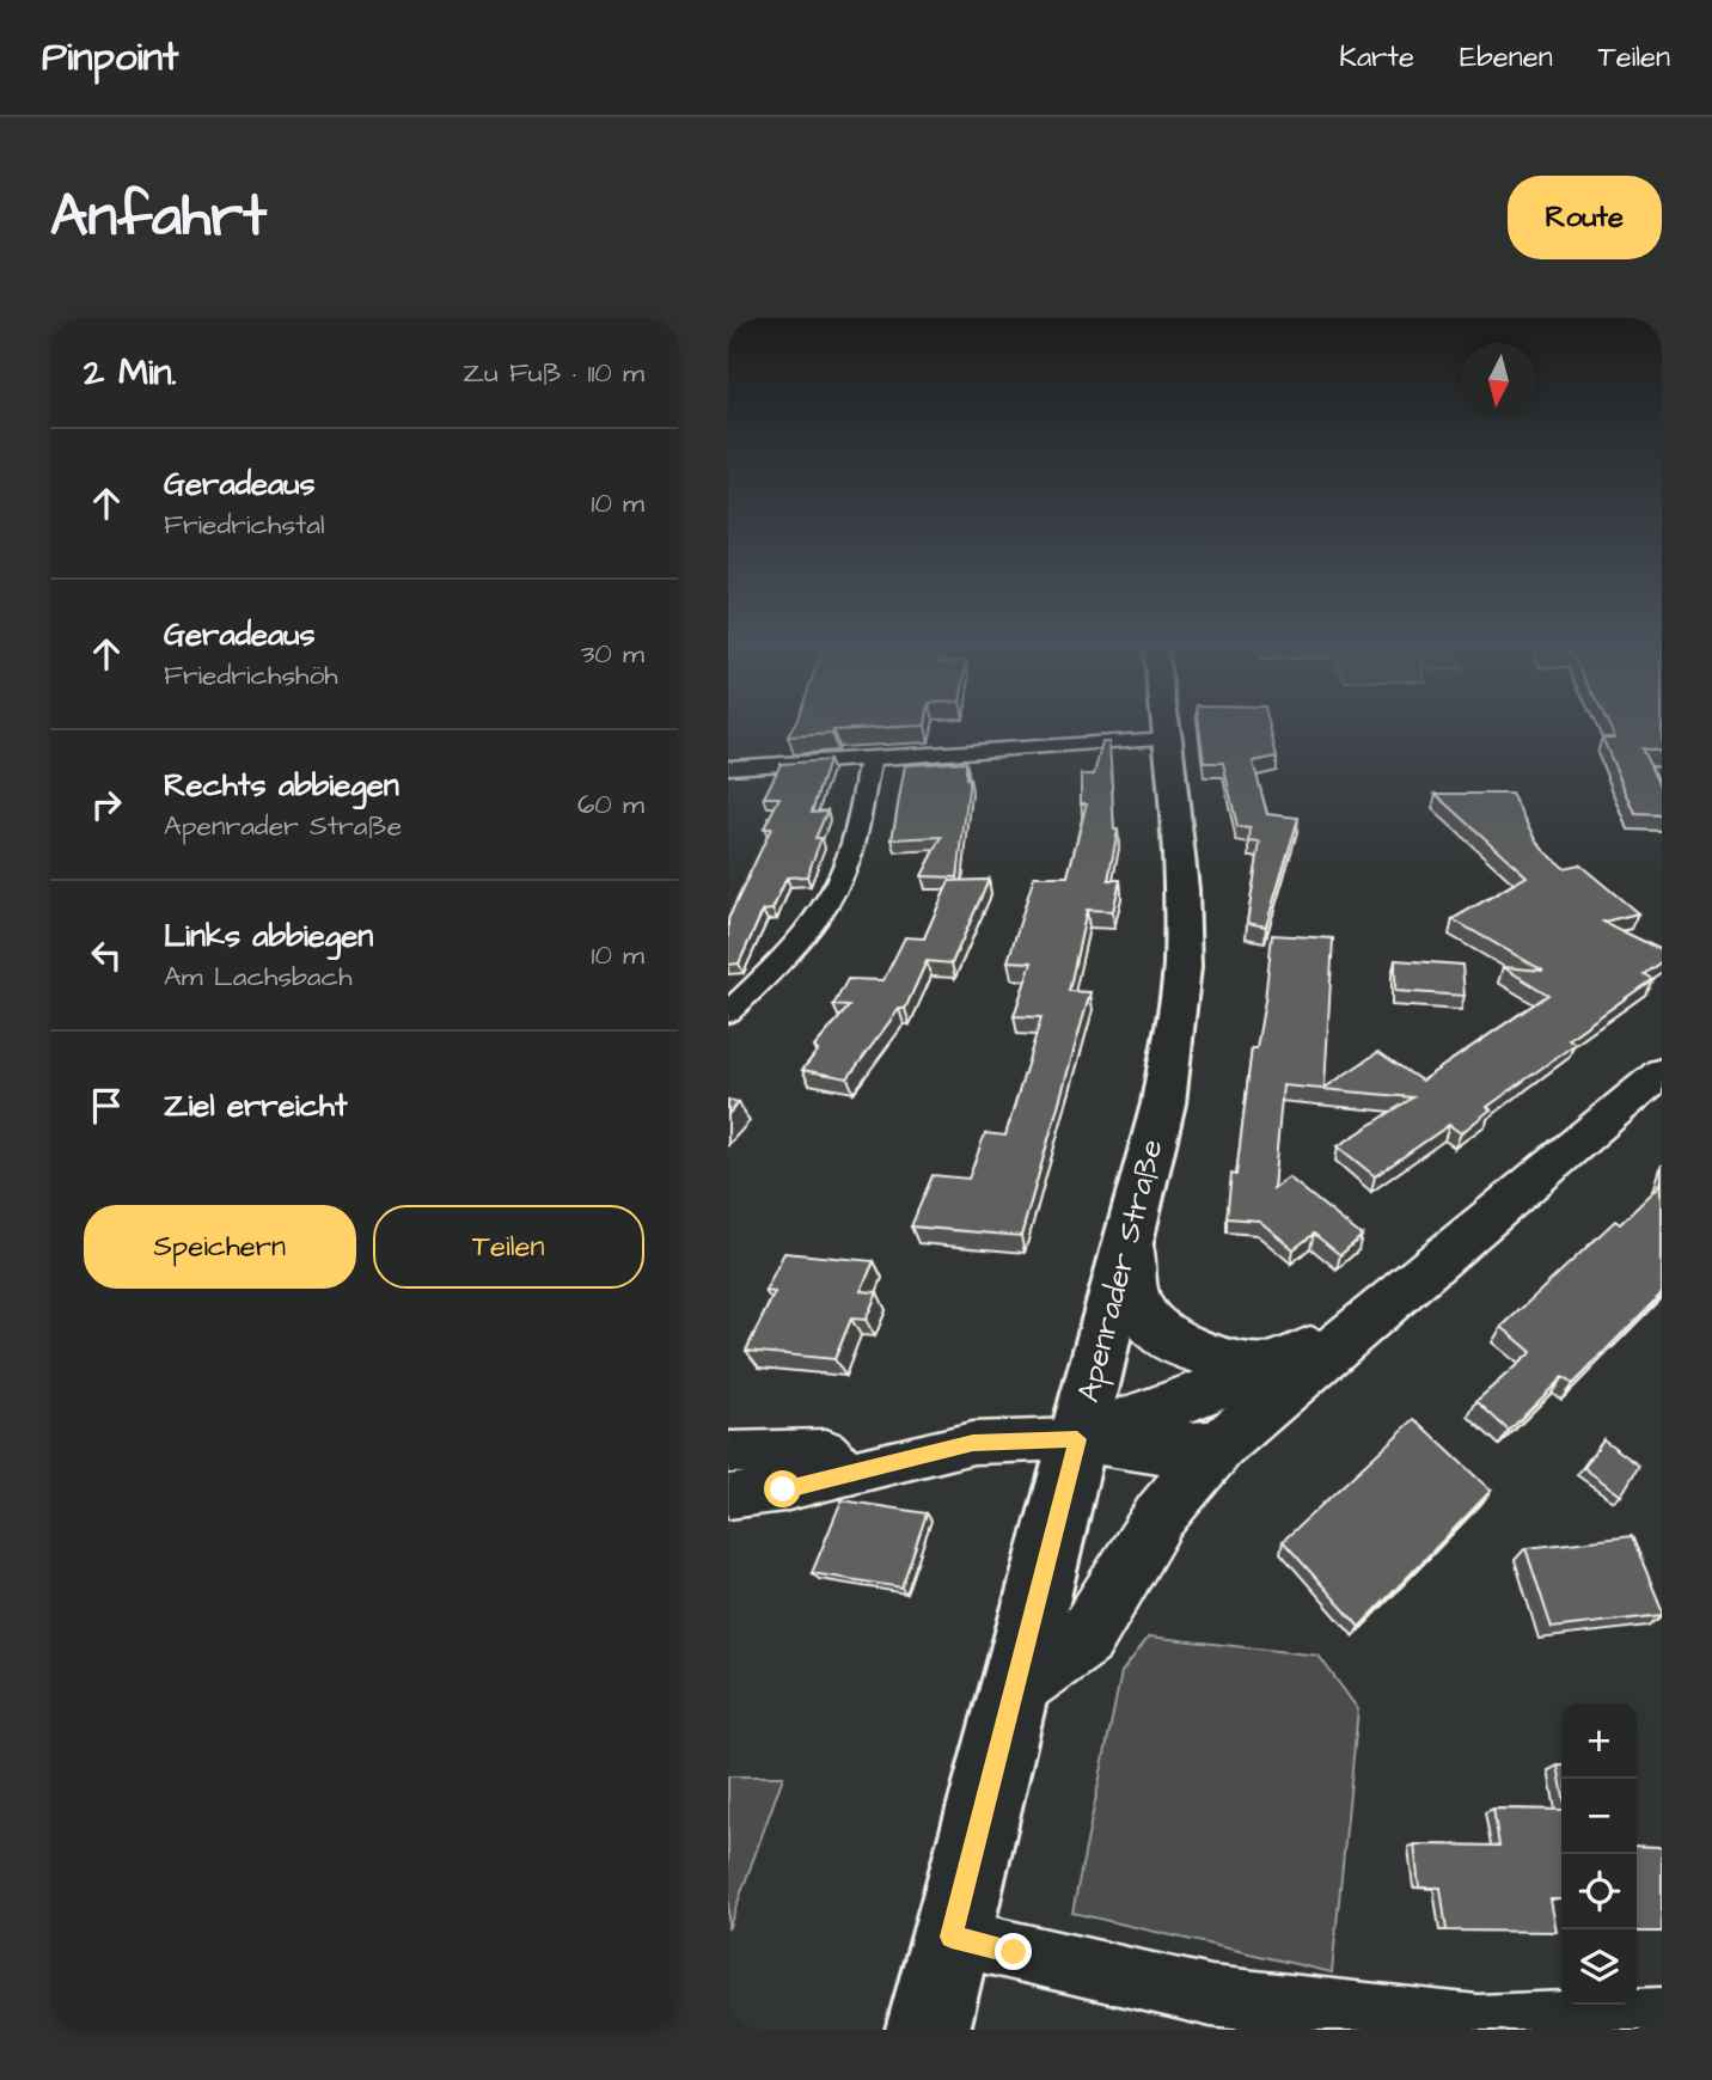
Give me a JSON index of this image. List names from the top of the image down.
{
  "streets": {
    "main road": ["Apenrader Straße"]
  },
  "north": "bottom",
  "page": {
    "header": "Pinpoint",
    "nav": ["Karte", "Ebenen", "Teilen"],
    "buttons": [
      "Route",
      ["Speichern", "Teilen"]
    ],
    "title": "Anfahrt",
    "heading": ["2 Min.", "Zu Fuß · 110 m"],
    "list": [
      ["Geradeaus", "Friedrichstal", "10 m"],
      ["Geradeaus", "Friedrichshöh", "30 m"],
      ["Rechts abbiegen", "Apenrader Straße", "60 m"],
      ["Links abbiegen", "Am Lachsbach", "10 m"],
      "Ziel erreicht"
    ],
    "map_buttons": ["+", "−"]
  }
}
